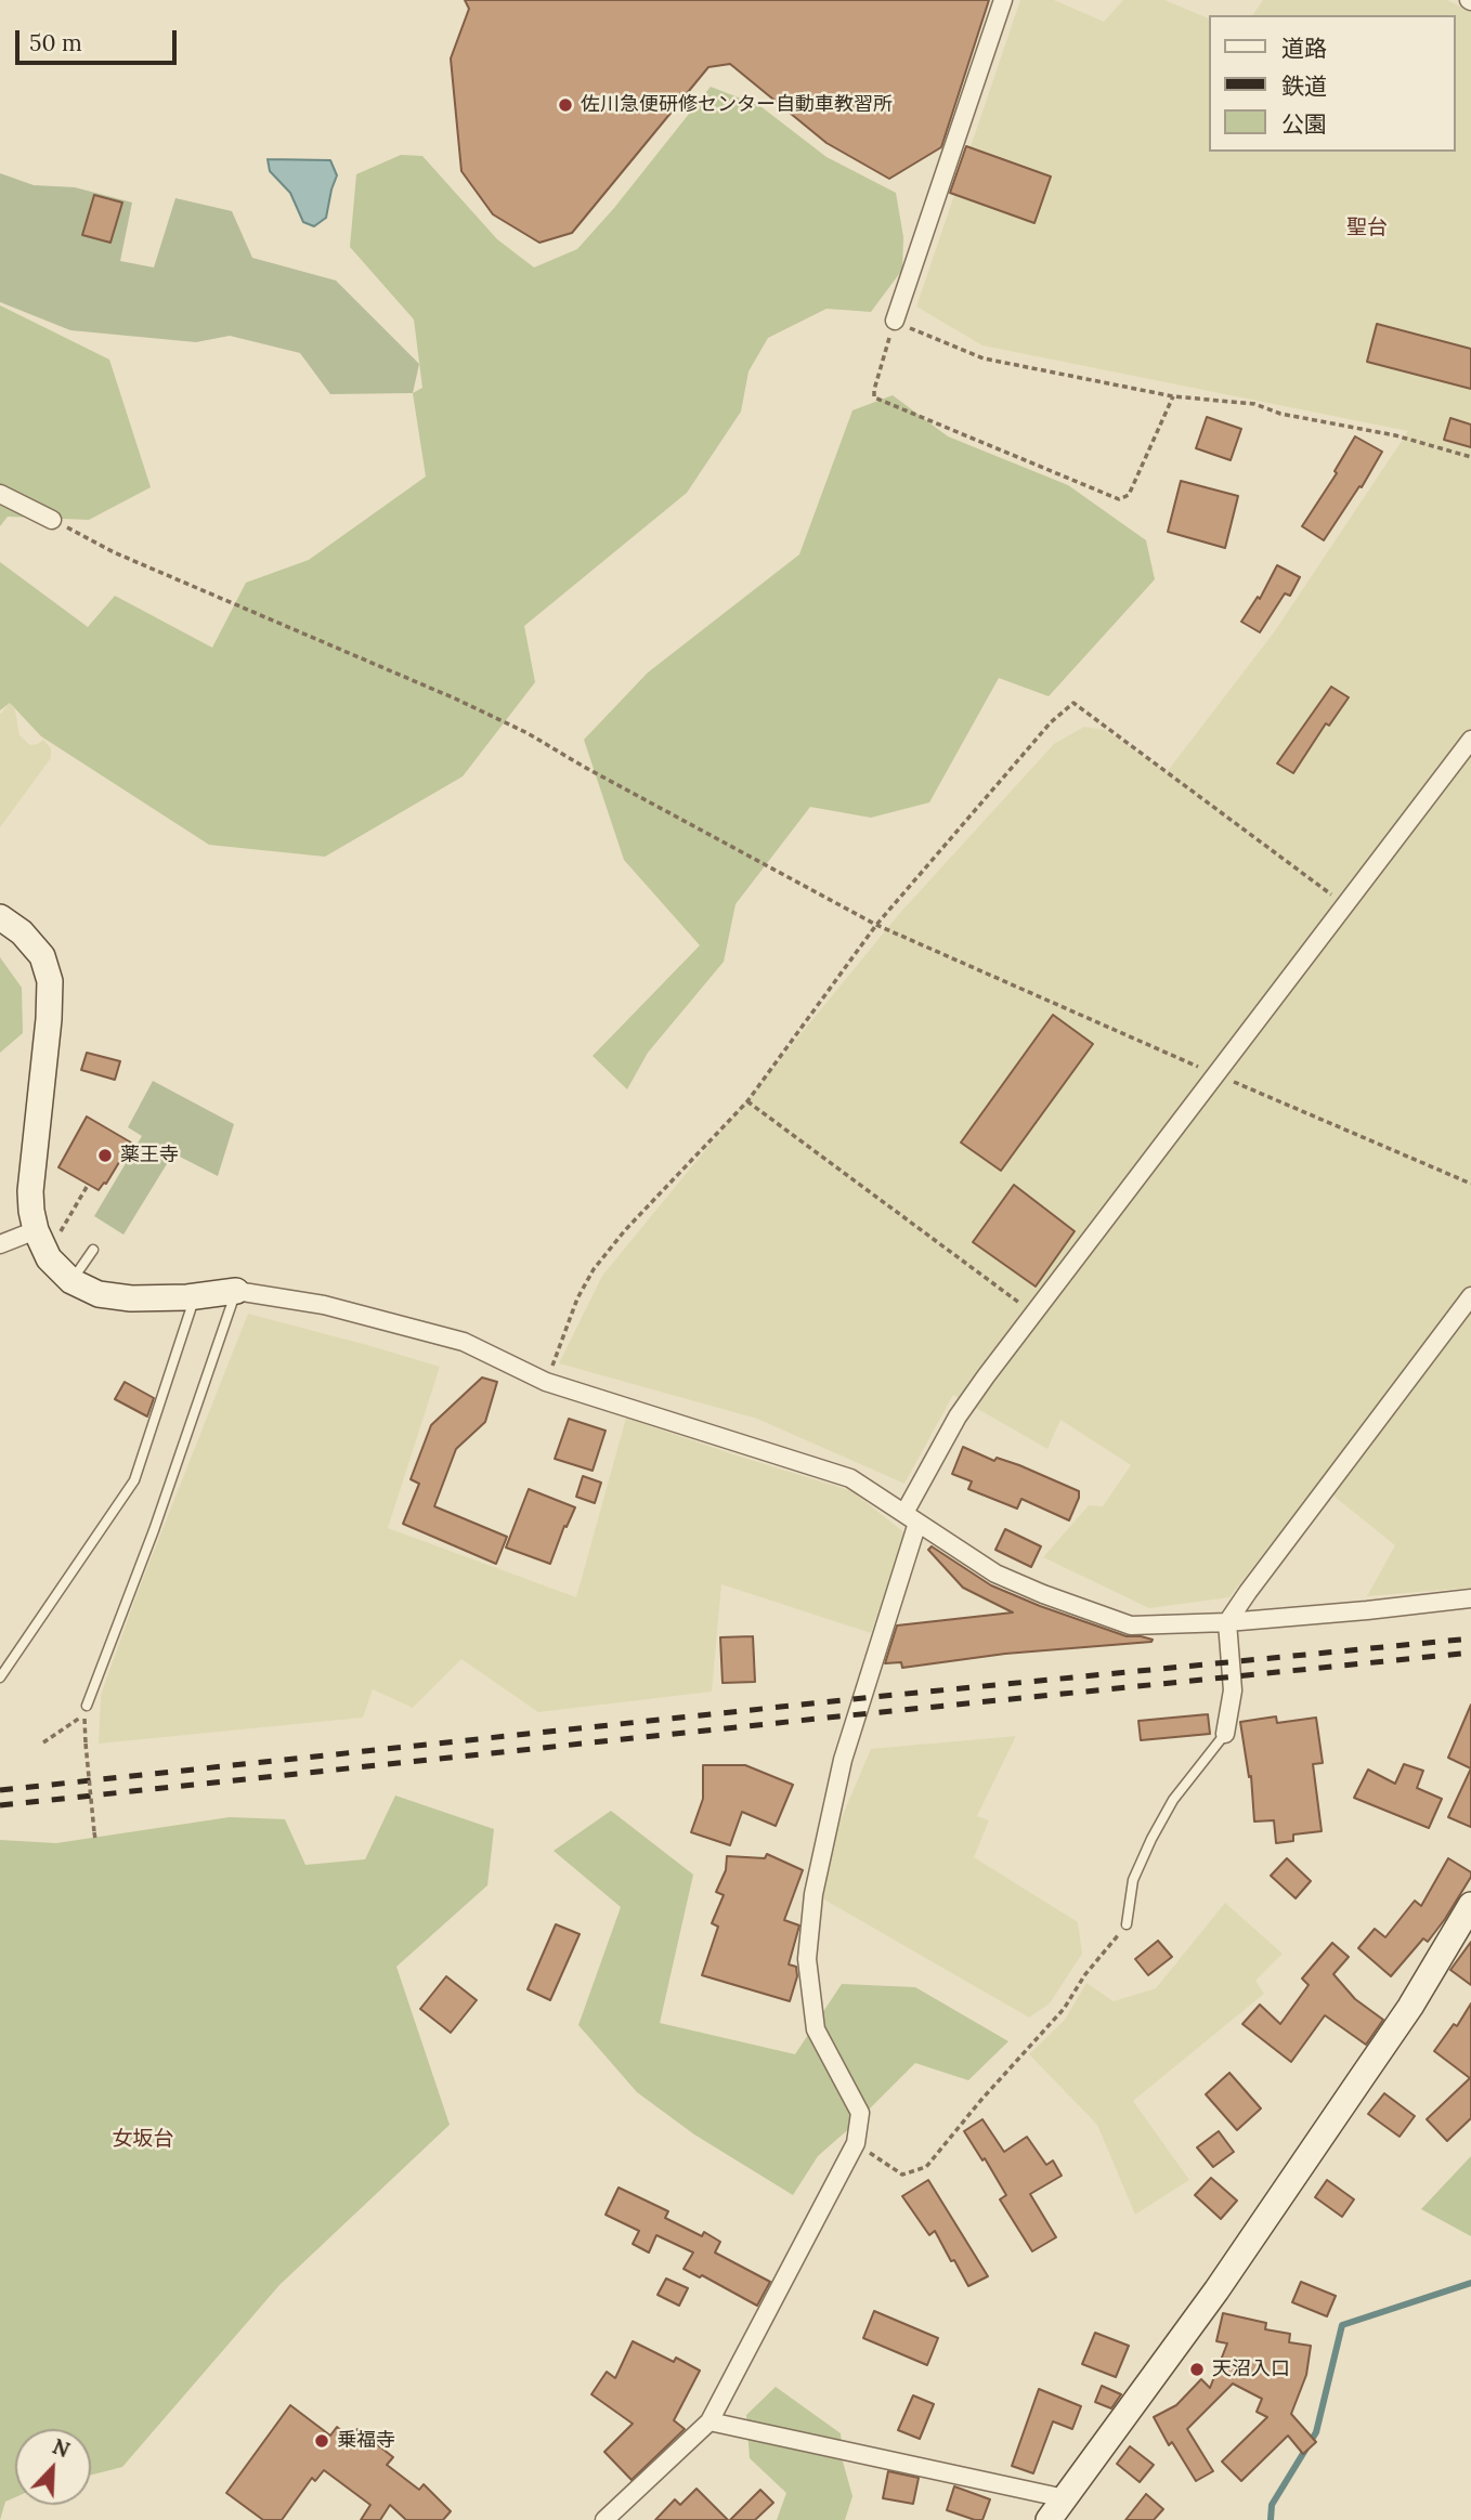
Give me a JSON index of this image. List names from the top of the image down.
{
  "districts": ["聖台", "女坂台"],
  "places": [
    "佐川急便研修センター自動車教習所",
    "薬王寺",
    "天沼入口",
    "乗福寺"
  ],
  "legend": ["道路", "鉄道", "公園"],
  "scale_bar": "50 m",
  "north": "top right"
}
